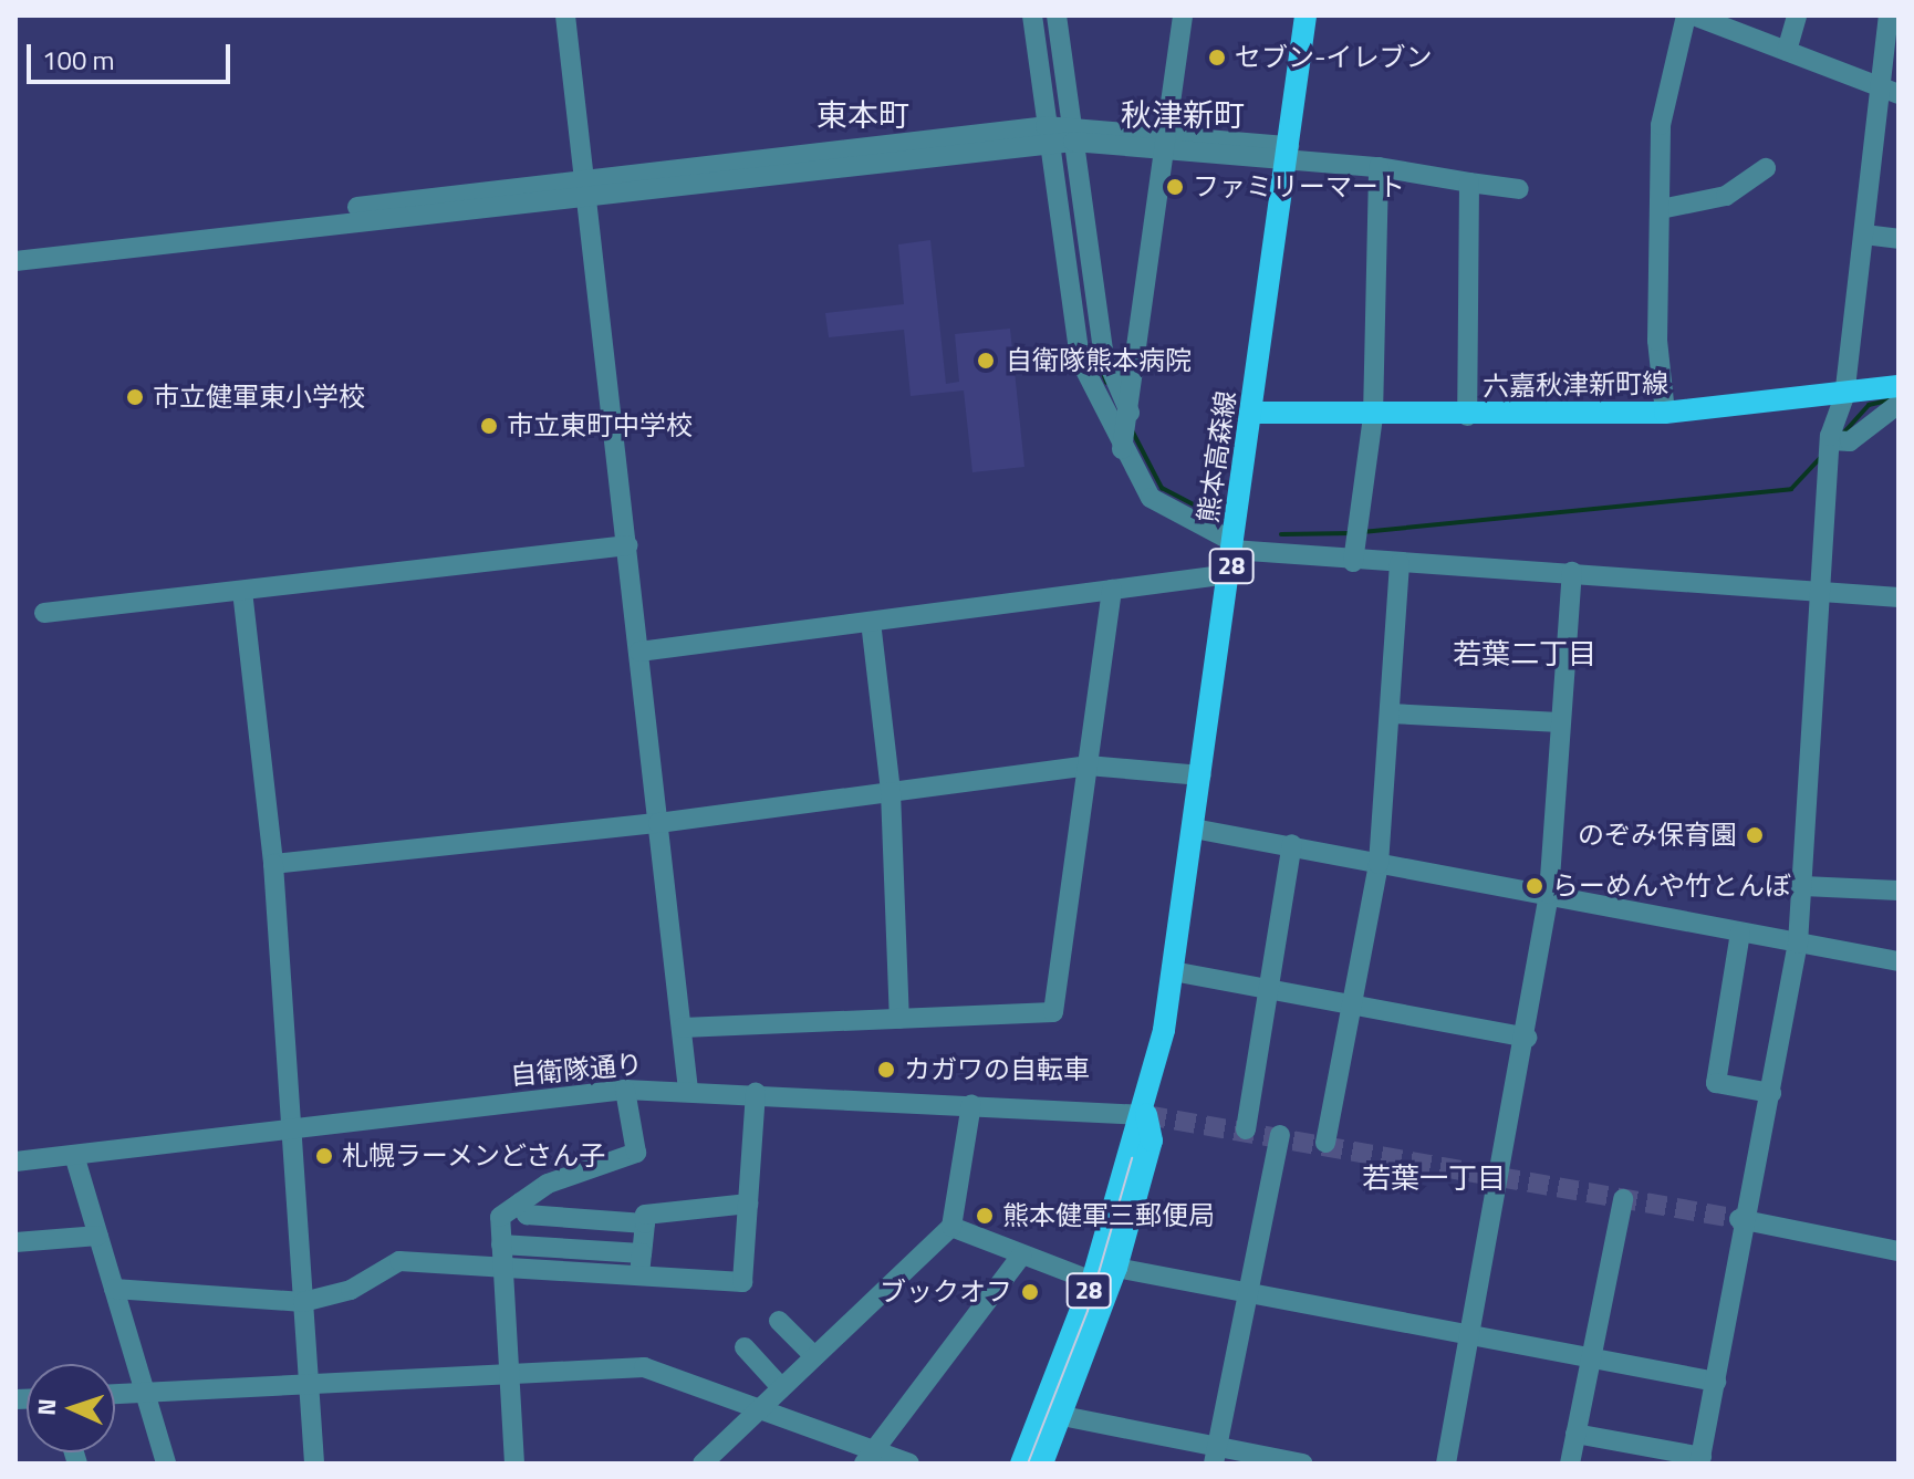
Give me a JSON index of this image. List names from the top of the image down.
{
  "streets": {
    "main road": ["六嘉秋津新町線", "熊本高森線", "28"],
    "street": ["自衛隊通り"]
  },
  "crossings": [
    ["六嘉秋津新町線", "熊本高森線"],
    ["熊本高森線", "自衛隊通り"]
  ],
  "districts": [
    "東本町",
    "秋津新町",
    "若葉二丁目",
    "若葉一丁目"
  ],
  "places": [
    "セブン-イレブン",
    "ファミリーマート",
    "自衛隊熊本病院",
    "市立健軍東小学校",
    "市立東町中学校",
    "のぞみ保育園",
    "らーめんや竹とんぼ",
    "カガワの自転車",
    "札幌ラーメンどさん子",
    "熊本健軍三郵便局",
    "ブックオフ"
  ],
  "scale_bar": "100 m",
  "north": "left"
}
